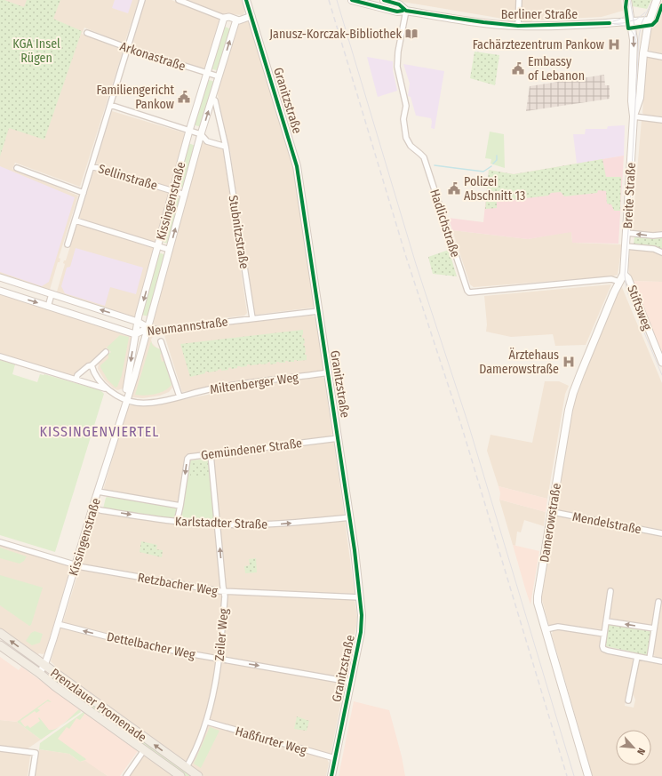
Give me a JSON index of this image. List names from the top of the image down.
{
  "streets": {
    "main road": [
      "Berliner Straße",
      "Granitzstraße",
      "Breite Straße",
      "Damerowstraße",
      "Prenzlauer Promenade"
    ],
    "street": [
      "Arkonastraße",
      "Sellinstraße",
      "Kissingenstraße",
      "Hadlichstraße",
      "Stubnitzstraße",
      "Stiftsweg",
      "Neumannstraße",
      "Miltenberger Weg",
      "Gemündener Straße",
      "Karlstadter Straße",
      "Mendelstraße",
      "Retzbacher Weg",
      "Zeiler Weg",
      "Dettelbacher Weg",
      "Haßfurter Weg"
    ]
  },
  "crossings": [
    ["Berliner Straße", "Breite Straße"],
    ["Berliner Straße", "Hadlichstraße"],
    ["Arkonastraße", "Kissingenstraße"],
    ["Granitzstraße", "Neumannstraße"],
    ["Granitzstraße", "Miltenberger Weg"],
    ["Granitzstraße", "Gemündener Straße"],
    ["Granitzstraße", "Karlstadter Straße"],
    ["Granitzstraße", "Retzbacher Weg"],
    ["Granitzstraße", "Dettelbacher Weg"],
    ["Granitzstraße", "Haßfurter Weg"],
    ["Sellinstraße", "Kissingenstraße"],
    ["Breite Straße", "Stiftsweg"],
    ["Breite Straße", "Damerowstraße"],
    ["Kissingenstraße", "Stubnitzstraße"],
    ["Kissingenstraße", "Neumannstraße"],
    ["Kissingenstraße", "Miltenberger Weg"],
    ["Kissingenstraße", "Karlstadter Straße"],
    ["Kissingenstraße", "Retzbacher Weg"],
    ["Kissingenstraße", "Dettelbacher Weg"],
    ["Kissingenstraße", "Prenzlauer Promenade"],
    ["Hadlichstraße", "Damerowstraße"],
    ["Stubnitzstraße", "Neumannstraße"],
    ["Stiftsweg", "Damerowstraße"],
    ["Gemündener Straße", "Karlstadter Straße"],
    ["Gemündener Straße", "Zeiler Weg"],
    ["Karlstadter Straße", "Zeiler Weg"],
    ["Damerowstraße", "Mendelstraße"],
    ["Retzbacher Weg", "Zeiler Weg"],
    ["Zeiler Weg", "Dettelbacher Weg"],
    ["Zeiler Weg", "Prenzlauer Promenade"],
    ["Zeiler Weg", "Haßfurter Weg"]
  ],
  "districts": ["KISSINGENVIERTEL"],
  "parks": ["KGA Insel Rügen"],
  "places": {
    "library": ["Janusz-Korczak-Bibliothek"],
    "hospital": ["Fachärztezentrum Pankow", "Ärztehaus Damerowstraße"],
    "public building": ["Embassy of Lebanon", "Familiengericht Pankow", "Polizei Abschnitt 13"]
  },
  "north": "bottom right"
}
